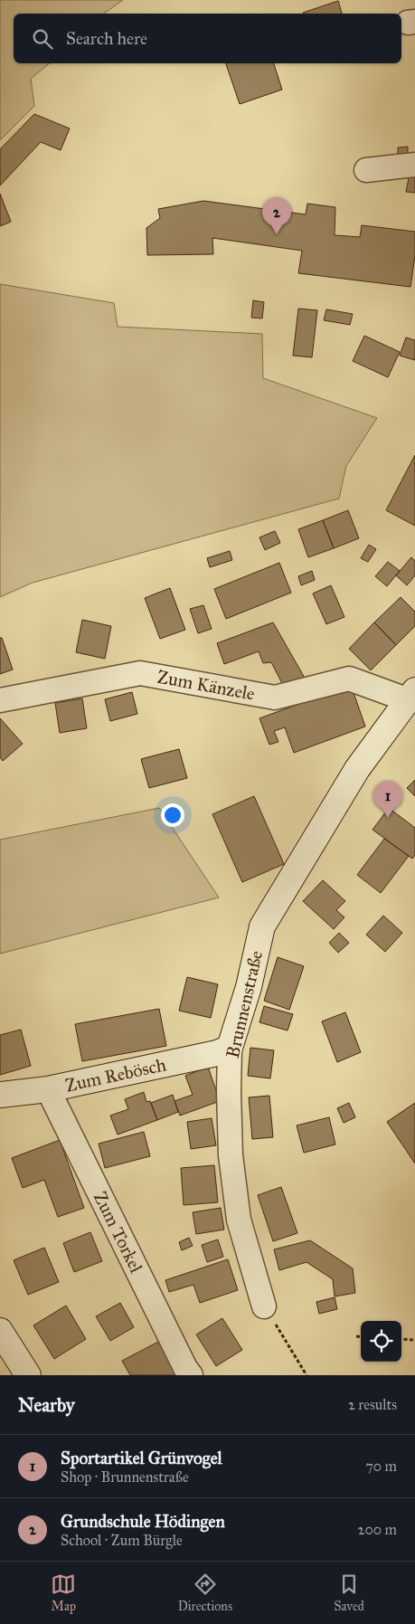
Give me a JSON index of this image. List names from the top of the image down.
{
  "streets": {
    "street": [
      "Zum Känzele",
      "Brunnenstraße",
      "Zum Rebösch",
      "Zum Torkel"
    ]
  },
  "crossings": [
    ["Zum Känzele", "Brunnenstraße"],
    ["Brunnenstraße", "Zum Rebösch"],
    ["Zum Rebösch", "Zum Torkel"]
  ],
  "page": {
    "search": "Search here",
    "pins": ["2", "1"],
    "heading": ["Nearby", "2 results"],
    "list": [
      {
        "mark": "1",
        "name": "Sportartikel Grünvogel",
        "note": "Shop · Brunnenstraße",
        "value": "70 m"
      },
      {
        "mark": "2",
        "name": "Grundschule Hödingen",
        "note": "School · Zum Bürgle",
        "value": "200 m"
      }
    ],
    "nav": ["Map", "Directions", "Saved"]
  }
}
